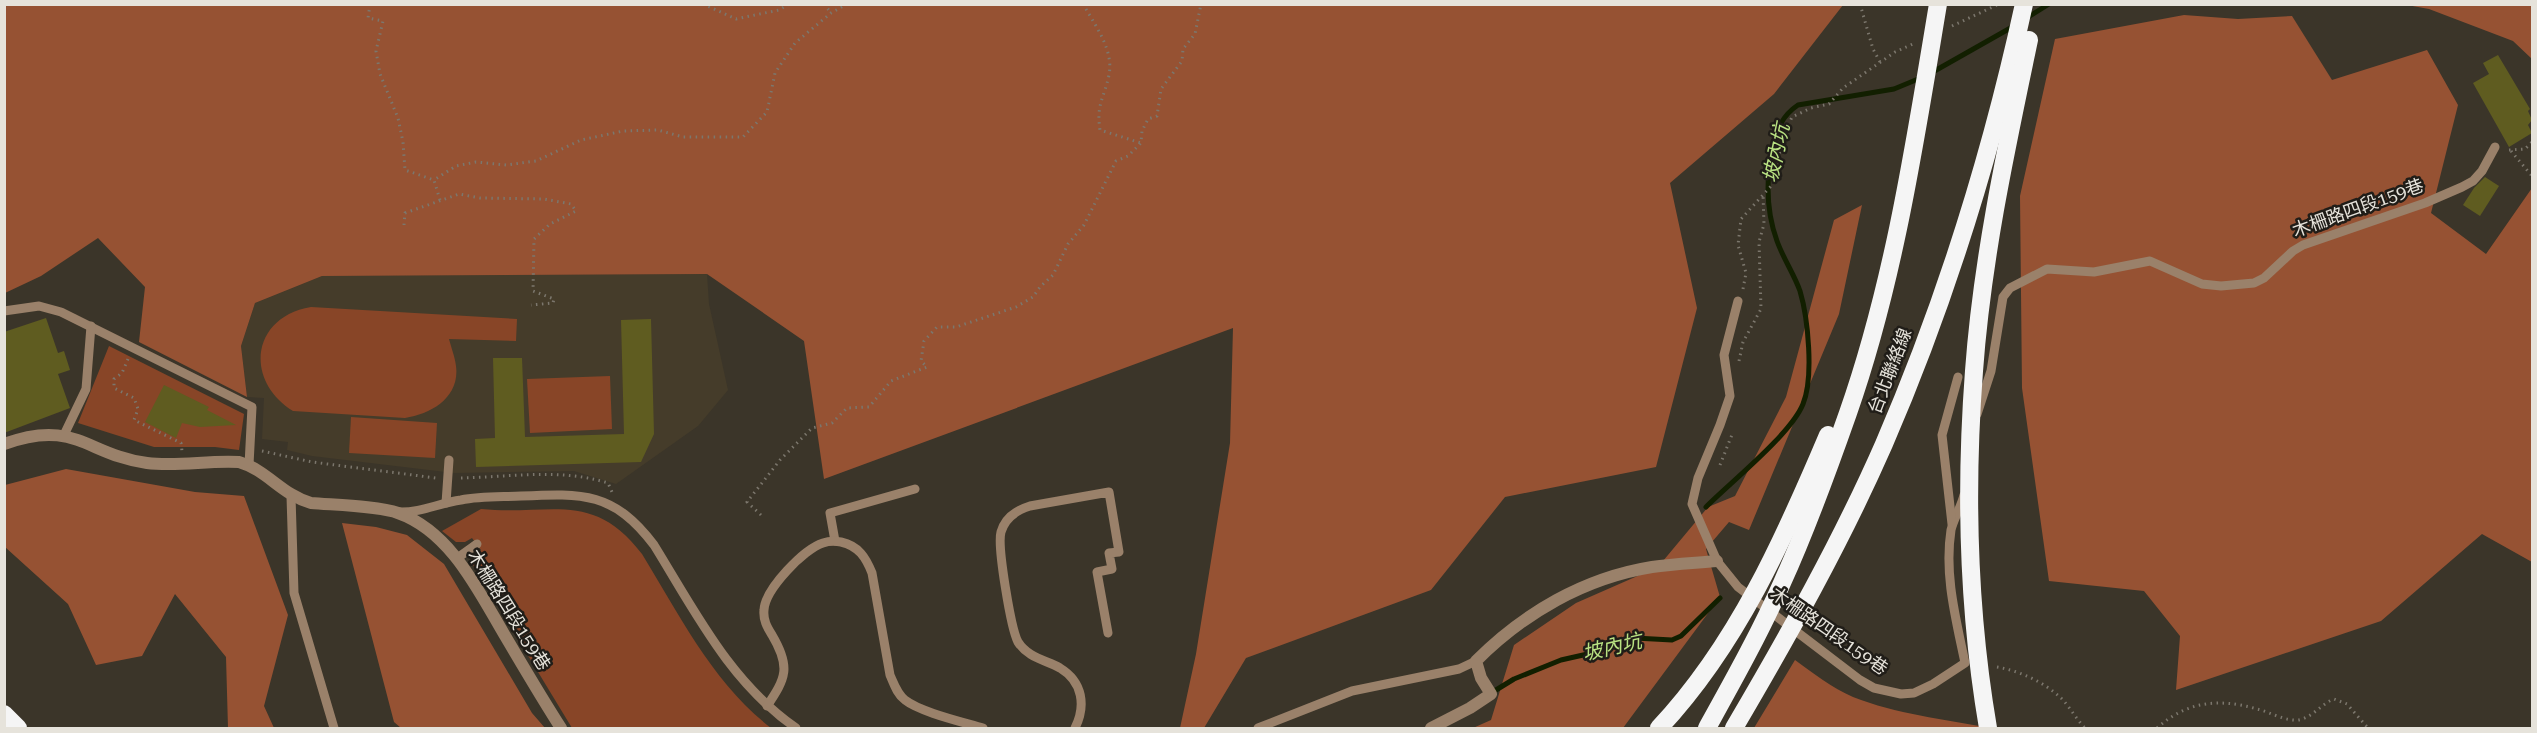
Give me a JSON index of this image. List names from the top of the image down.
{
  "streets": {
    "highway": ["台北聯絡線"],
    "street": ["木柵路四段159巷"]
  },
  "water": ["坡內坑"]
}
